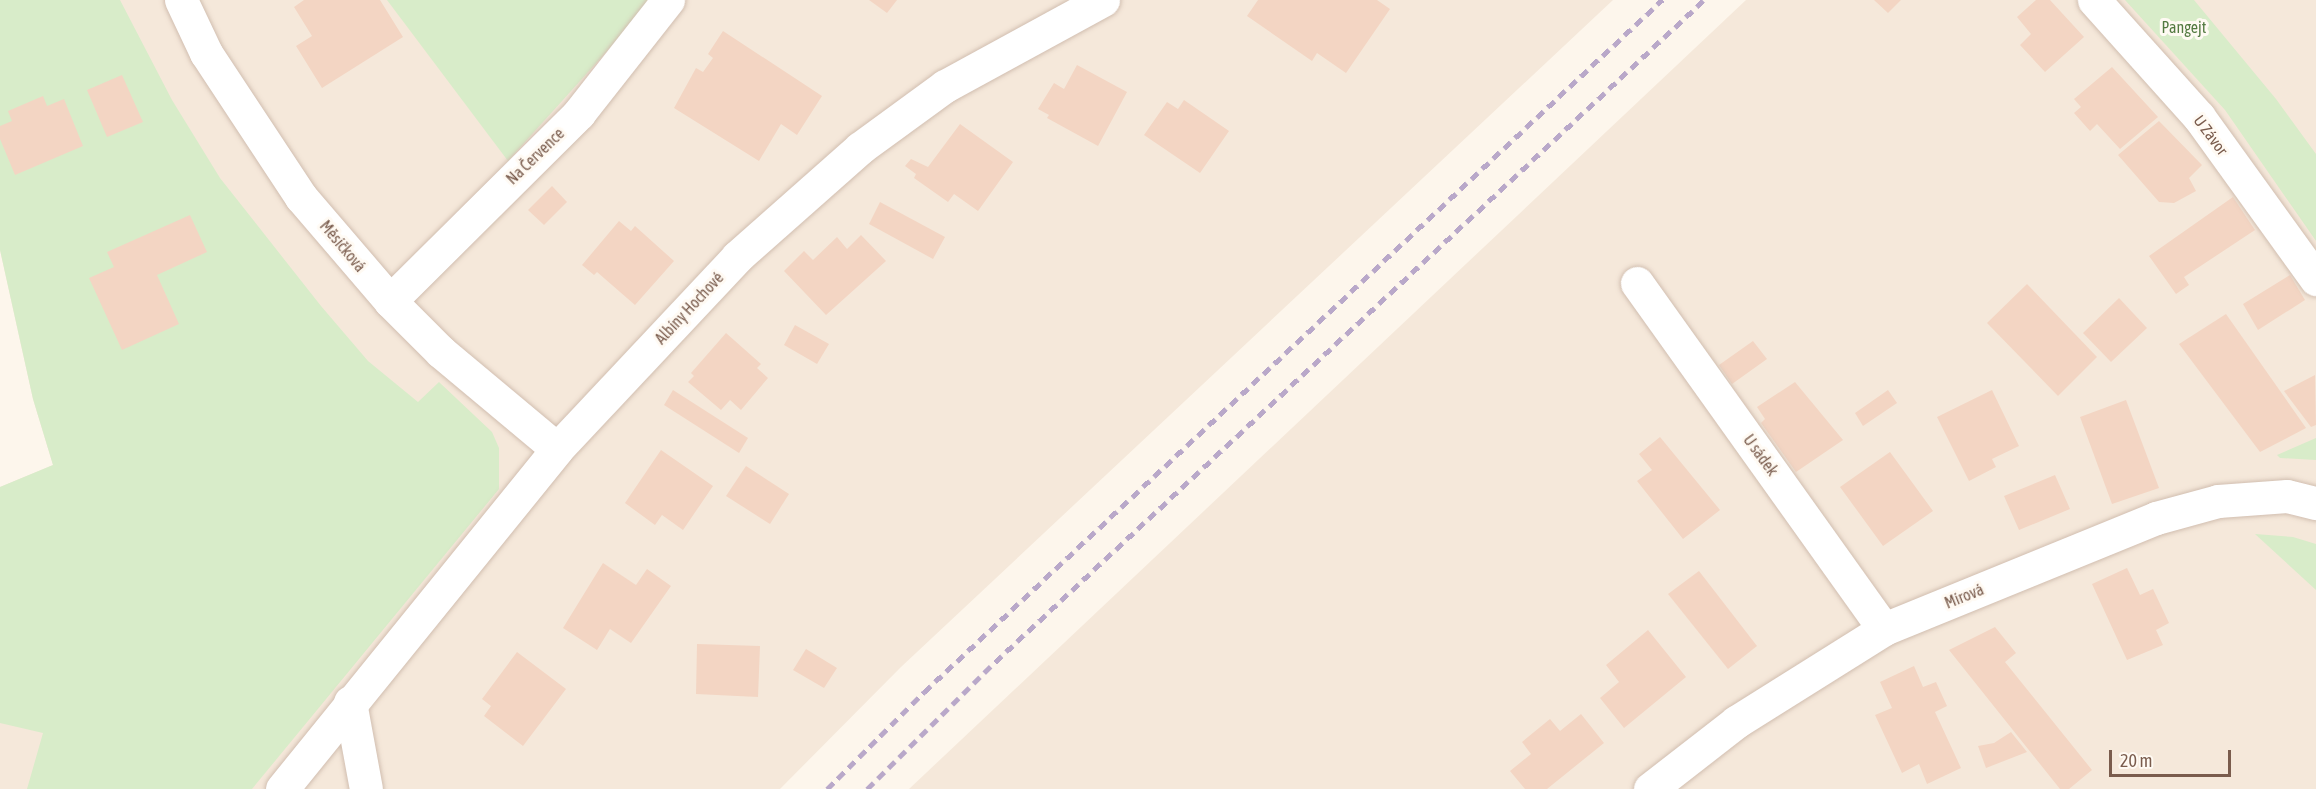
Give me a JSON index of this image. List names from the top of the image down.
{
  "streets": {
    "street": [
      "U Závor",
      "Na Července",
      "Měsíčková",
      "Albíny Hochové",
      "U sádek",
      "Mírová"
    ]
  },
  "crossings": [
    ["Na Července", "Měsíčková"],
    ["Měsíčková", "Albíny Hochové"],
    ["U sádek", "Mírová"]
  ],
  "parks": ["Pangejt"],
  "scale_bar": "20 m"
}
